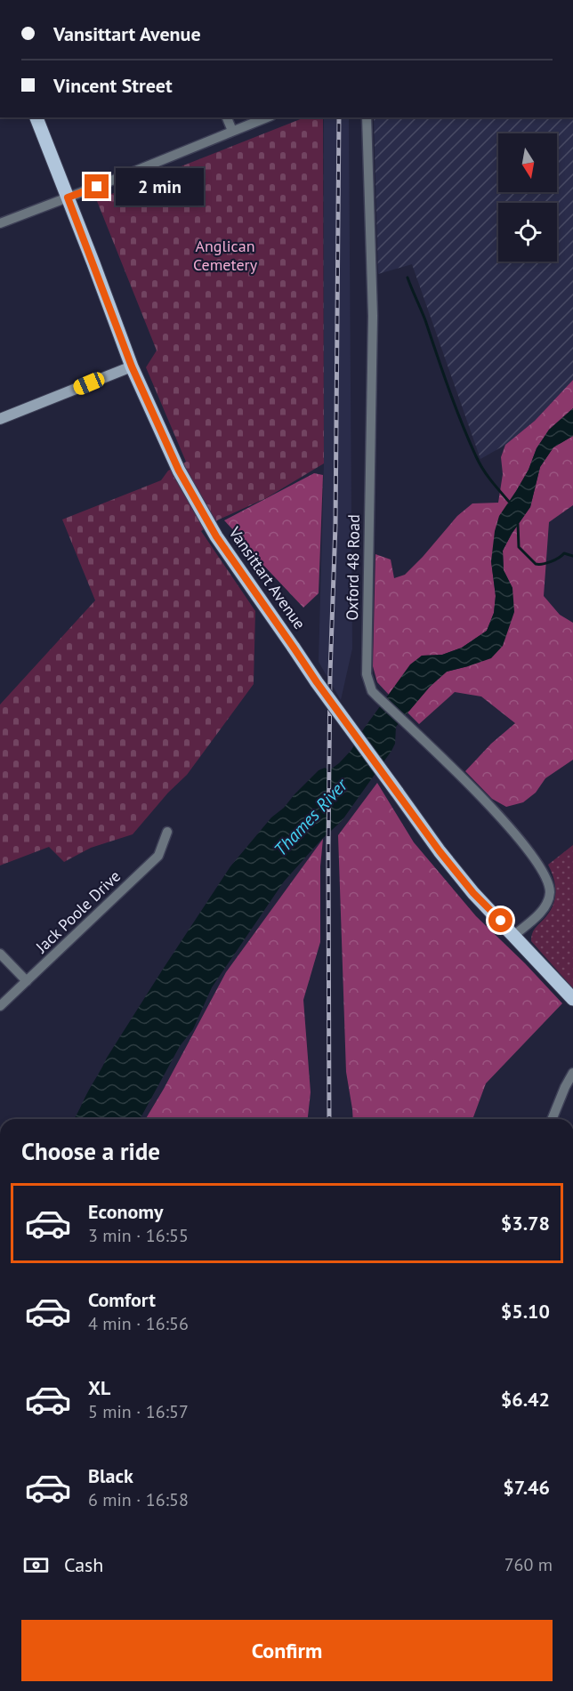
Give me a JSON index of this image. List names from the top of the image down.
{
  "streets": {
    "main road": ["Vansittart Avenue"],
    "street": ["Oxford 48 Road", "Jack Poole Drive"]
  },
  "crossings": [
    ["Oxford 48 Road", "Vansittart Avenue"]
  ],
  "water": ["Thames River"],
  "parks": ["Anglican Cemetery"],
  "north": "bottom",
  "page": {
    "banner": ["Vansittart Avenue", "Vincent Street"],
    "bubble": "2 min",
    "heading": "Choose a ride",
    "list": [
      {
        "name": "Economy",
        "note": "3 min · 16:55",
        "value": "$3.78"
      },
      {
        "name": "Comfort",
        "note": "4 min · 16:56",
        "value": "$5.10"
      },
      {
        "name": "XL",
        "note": "5 min · 16:57",
        "value": "$6.42"
      },
      {
        "name": "Black",
        "note": "6 min · 16:58",
        "value": "$7.46"
      }
    ],
    "pay": ["Cash", "760 m"],
    "buttons": "Confirm"
  }
}
